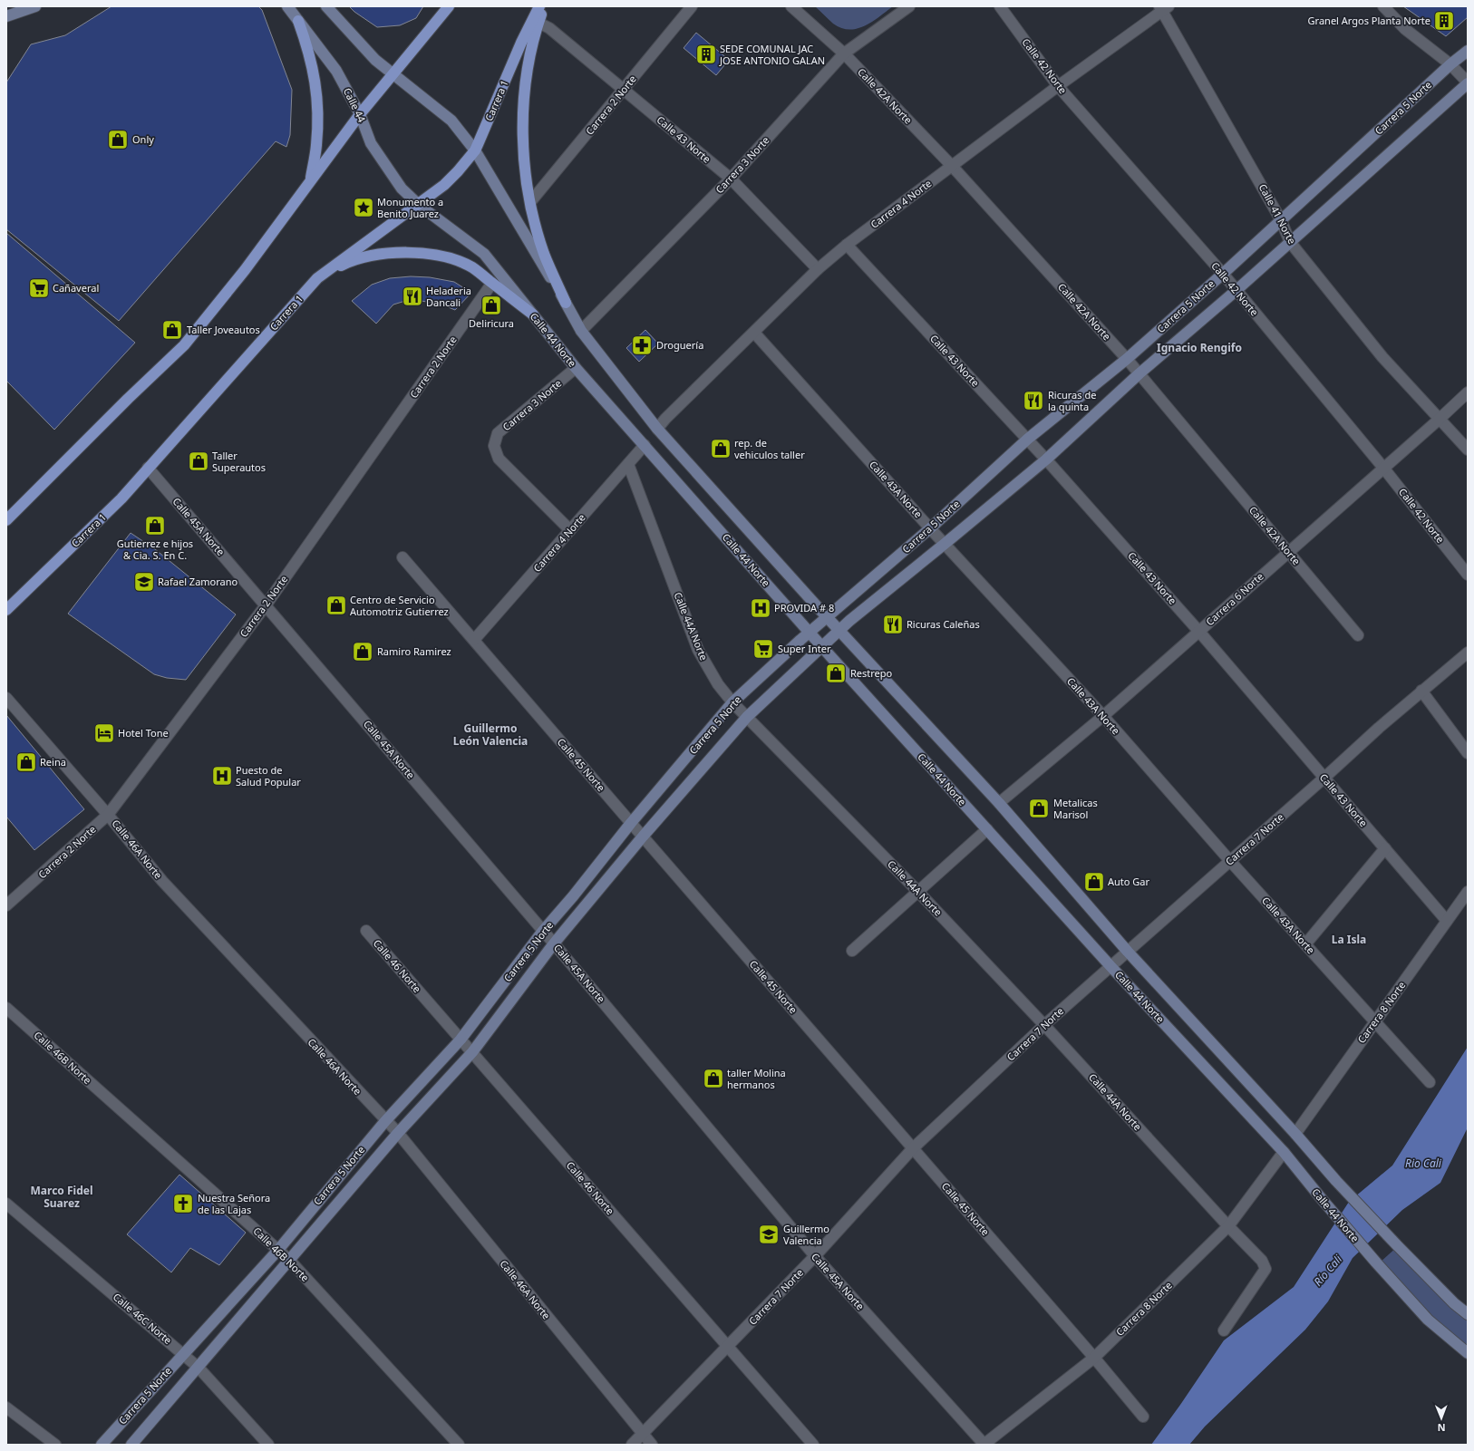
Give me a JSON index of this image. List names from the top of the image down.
{
  "streets": {
    "main road": ["Carrera 1"],
    "street": [
      "Calle 42 Norte",
      "Calle 42A Norte",
      "Calle 44",
      "Carrera 2 Norte",
      "Carrera 5 Norte",
      "Calle 43 Norte",
      "Carrera 3 Norte",
      "Carrera 4 Norte",
      "Calle 41 Norte",
      "Calle 44 Norte",
      "Calle 43A Norte",
      "Calle 45A Norte",
      "Carrera 6 Norte",
      "Calle 44A Norte",
      "Calle 45 Norte",
      "Carrera 7 Norte",
      "Calle 46A Norte",
      "Calle 46 Norte",
      "Carrera 8 Norte",
      "Calle 46B Norte",
      "Calle 46C Norte"
    ]
  },
  "crossings": [
    ["Calle 42 Norte", "Carrera 5 Norte"],
    ["Calle 42 Norte", "Carrera 4 Norte"],
    ["Calle 42 Norte", "Carrera 6 Norte"],
    ["Calle 42A Norte", "Carrera 5 Norte"],
    ["Calle 42A Norte", "Carrera 3 Norte"],
    ["Calle 42A Norte", "Carrera 4 Norte"],
    ["Calle 42A Norte", "Carrera 6 Norte"],
    ["Carrera 1", "Calle 44"],
    ["Carrera 1", "Calle 44 Norte"],
    ["Carrera 1", "Calle 45A Norte"],
    ["Calle 44", "Calle 44 Norte"],
    ["Carrera 2 Norte", "Calle 43 Norte"],
    ["Carrera 2 Norte", "Calle 45A Norte"],
    ["Carrera 2 Norte", "Calle 46A Norte"],
    ["Carrera 5 Norte", "Calle 43 Norte"],
    ["Carrera 5 Norte", "Calle 41 Norte"],
    ["Carrera 5 Norte", "Calle 44 Norte"],
    ["Carrera 5 Norte", "Calle 43A Norte"],
    ["Carrera 5 Norte", "Calle 45A Norte"],
    ["Carrera 5 Norte", "Calle 44A Norte"],
    ["Carrera 5 Norte", "Calle 45 Norte"],
    ["Carrera 5 Norte", "Calle 46A Norte"],
    ["Carrera 5 Norte", "Calle 46 Norte"],
    ["Carrera 5 Norte", "Calle 46B Norte"],
    ["Carrera 5 Norte", "Calle 46C Norte"],
    ["Calle 43 Norte", "Carrera 3 Norte"],
    ["Calle 43 Norte", "Carrera 4 Norte"],
    ["Calle 43 Norte", "Carrera 6 Norte"],
    ["Calle 43 Norte", "Carrera 7 Norte"],
    ["Calle 43 Norte", "Carrera 8 Norte"],
    ["Carrera 3 Norte", "Carrera 4 Norte"],
    ["Carrera 3 Norte", "Calle 44 Norte"],
    ["Carrera 4 Norte", "Calle 41 Norte"],
    ["Carrera 4 Norte", "Calle 44 Norte"],
    ["Carrera 4 Norte", "Calle 43A Norte"],
    ["Carrera 4 Norte", "Calle 44A Norte"],
    ["Carrera 4 Norte", "Calle 45 Norte"],
    ["Calle 41 Norte", "Carrera 6 Norte"],
    ["Calle 44 Norte", "Carrera 7 Norte"],
    ["Calle 44 Norte", "Carrera 8 Norte"],
    ["Calle 43A Norte", "Carrera 6 Norte"],
    ["Calle 43A Norte", "Carrera 7 Norte"],
    ["Calle 43A Norte", "Carrera 8 Norte"],
    ["Calle 45A Norte", "Carrera 7 Norte"],
    ["Calle 45A Norte", "Carrera 8 Norte"],
    ["Calle 44A Norte", "Carrera 7 Norte"],
    ["Calle 44A Norte", "Carrera 8 Norte"],
    ["Calle 45 Norte", "Carrera 7 Norte"],
    ["Calle 45 Norte", "Carrera 8 Norte"],
    ["Carrera 7 Norte", "Calle 46A Norte"],
    ["Carrera 7 Norte", "Calle 46 Norte"]
  ],
  "districts": [
    "Ignacio Rengifo",
    "Guillermo León Valencia",
    "La Isla",
    "Marco Fidel Suarez"
  ],
  "water": ["Rio Cali", "Río Cali"],
  "places": {
    "building": ["Granel Argos Planta Norte", "SEDE COMUNAL JAC JOSE ANTONIO GALAN"],
    "shop": [
      "Only",
      "Deliricura",
      "Taller Joveautos",
      "rep. de vehiculos taller",
      "Taller Superautos",
      "Gutierrez e hijos & Cia. S. En C.",
      "Centro de Servicio Automotriz Gutierrez",
      "Ramiro Ramirez",
      "Restrepo",
      "Reina",
      "Metalicas Marisol",
      "Auto Gar",
      "taller Molina hermanos"
    ],
    "place": ["Monumento a Benito Juarez"],
    "supermarket": ["Cañaveral", "Super Inter"],
    "restaurant": ["Heladeria Dancali", "Ricuras de la quinta", "Ricuras Caleñas"],
    "pharmacy": ["Droguería"],
    "school or university": ["Rafael Zamorano", "Guillermo Valencia"],
    "hospital": ["PROVIDA # 8", "Puesto de Salud Popular"],
    "hotel": ["Hotel Tone"],
    "church": ["Nuestra Señora de las Lajas"]
  },
  "north": "bottom"
}
